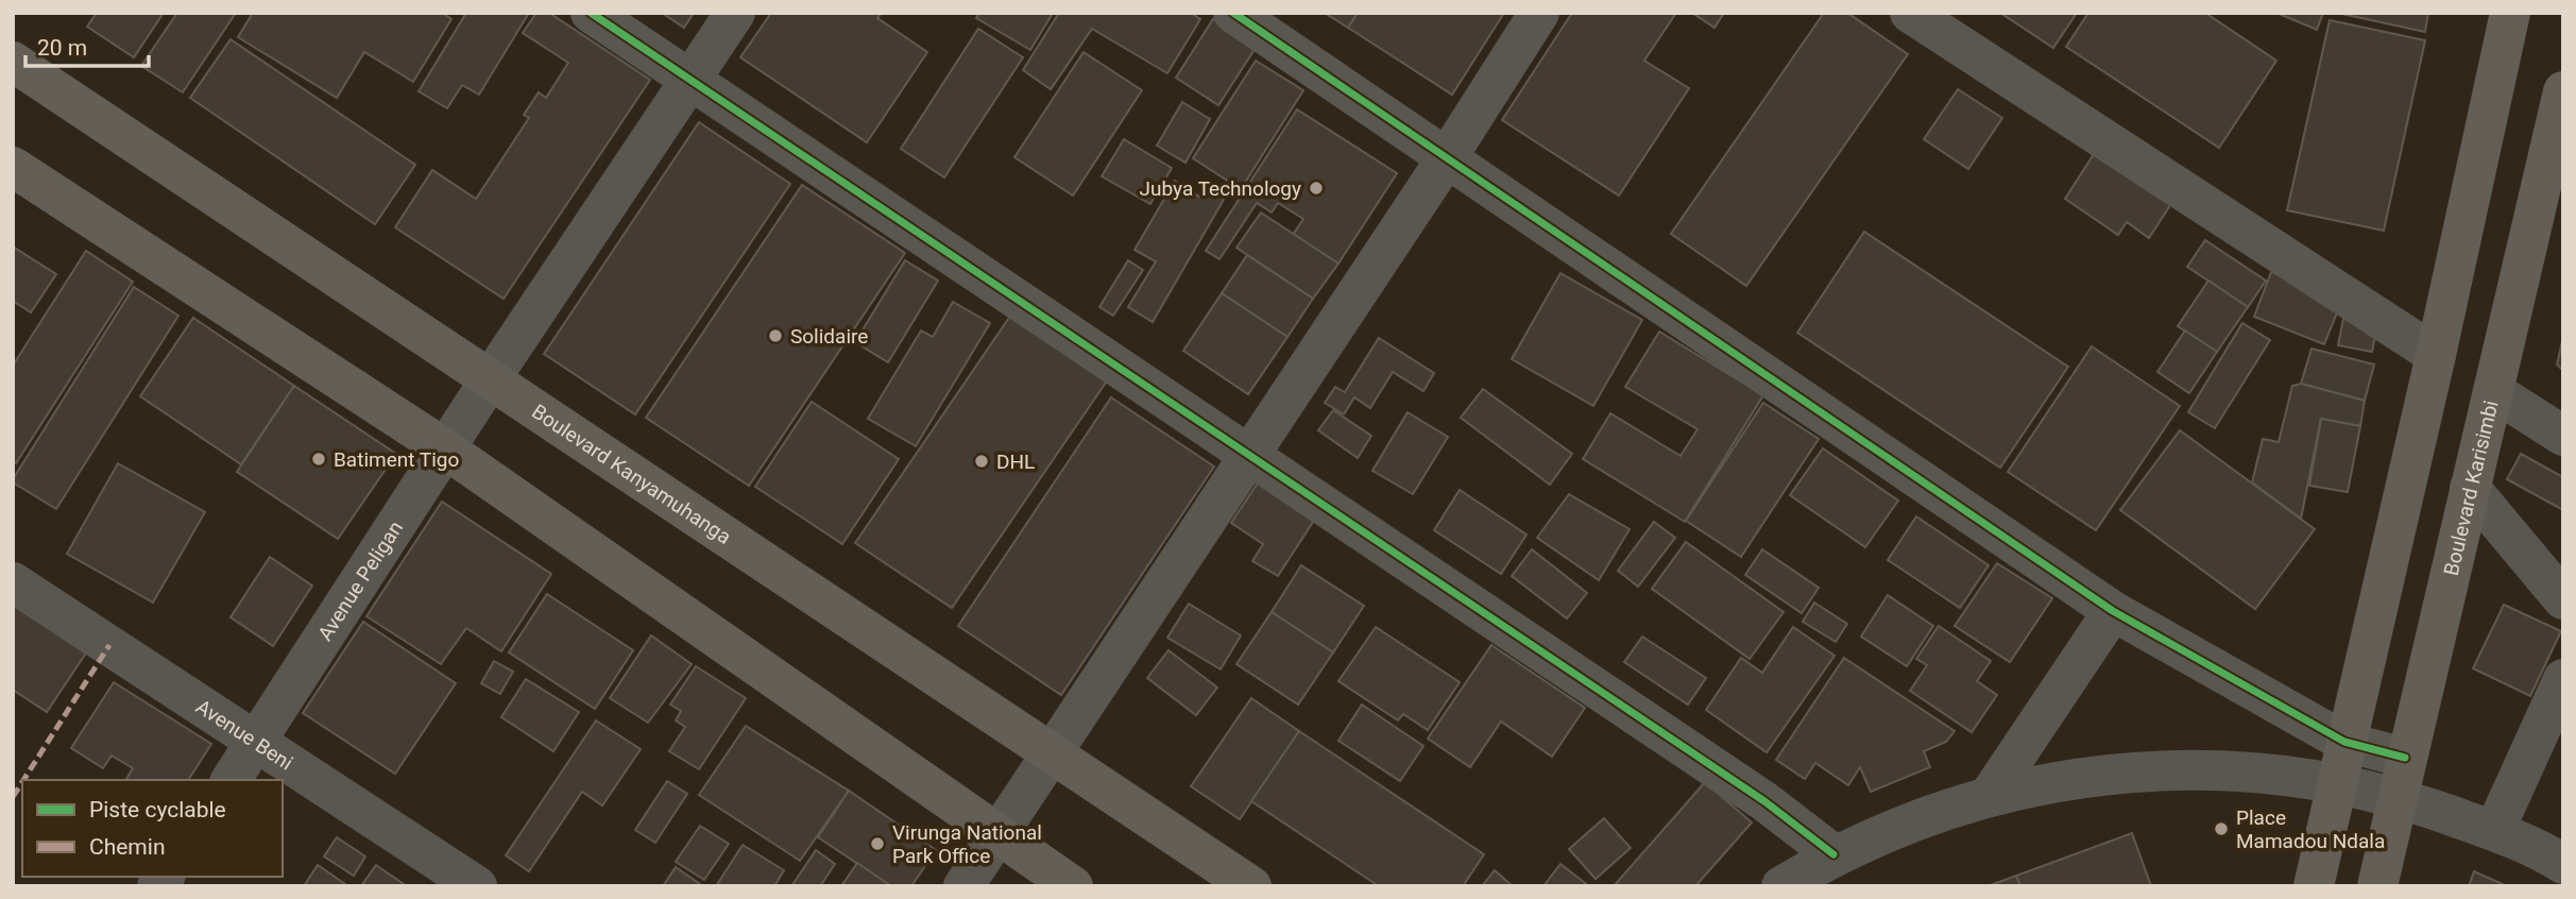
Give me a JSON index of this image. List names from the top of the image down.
{
  "streets": {
    "main road": ["Boulevard Kanyamuhanga", "Boulevard Karisimbi"],
    "street": ["Avenue Peligan", "Avenue Beni"]
  },
  "crossings": [
    ["Boulevard Kanyamuhanga", "Avenue Peligan"],
    ["Avenue Peligan", "Avenue Beni"]
  ],
  "places": [
    "Jubya Technology",
    "Solidaire",
    "Batiment Tigo",
    "DHL",
    "Place Mamadou Ndala",
    "Virunga National Park Office"
  ],
  "legend": ["Piste cyclable", "Chemin"],
  "scale_bar": "20 m"
}
